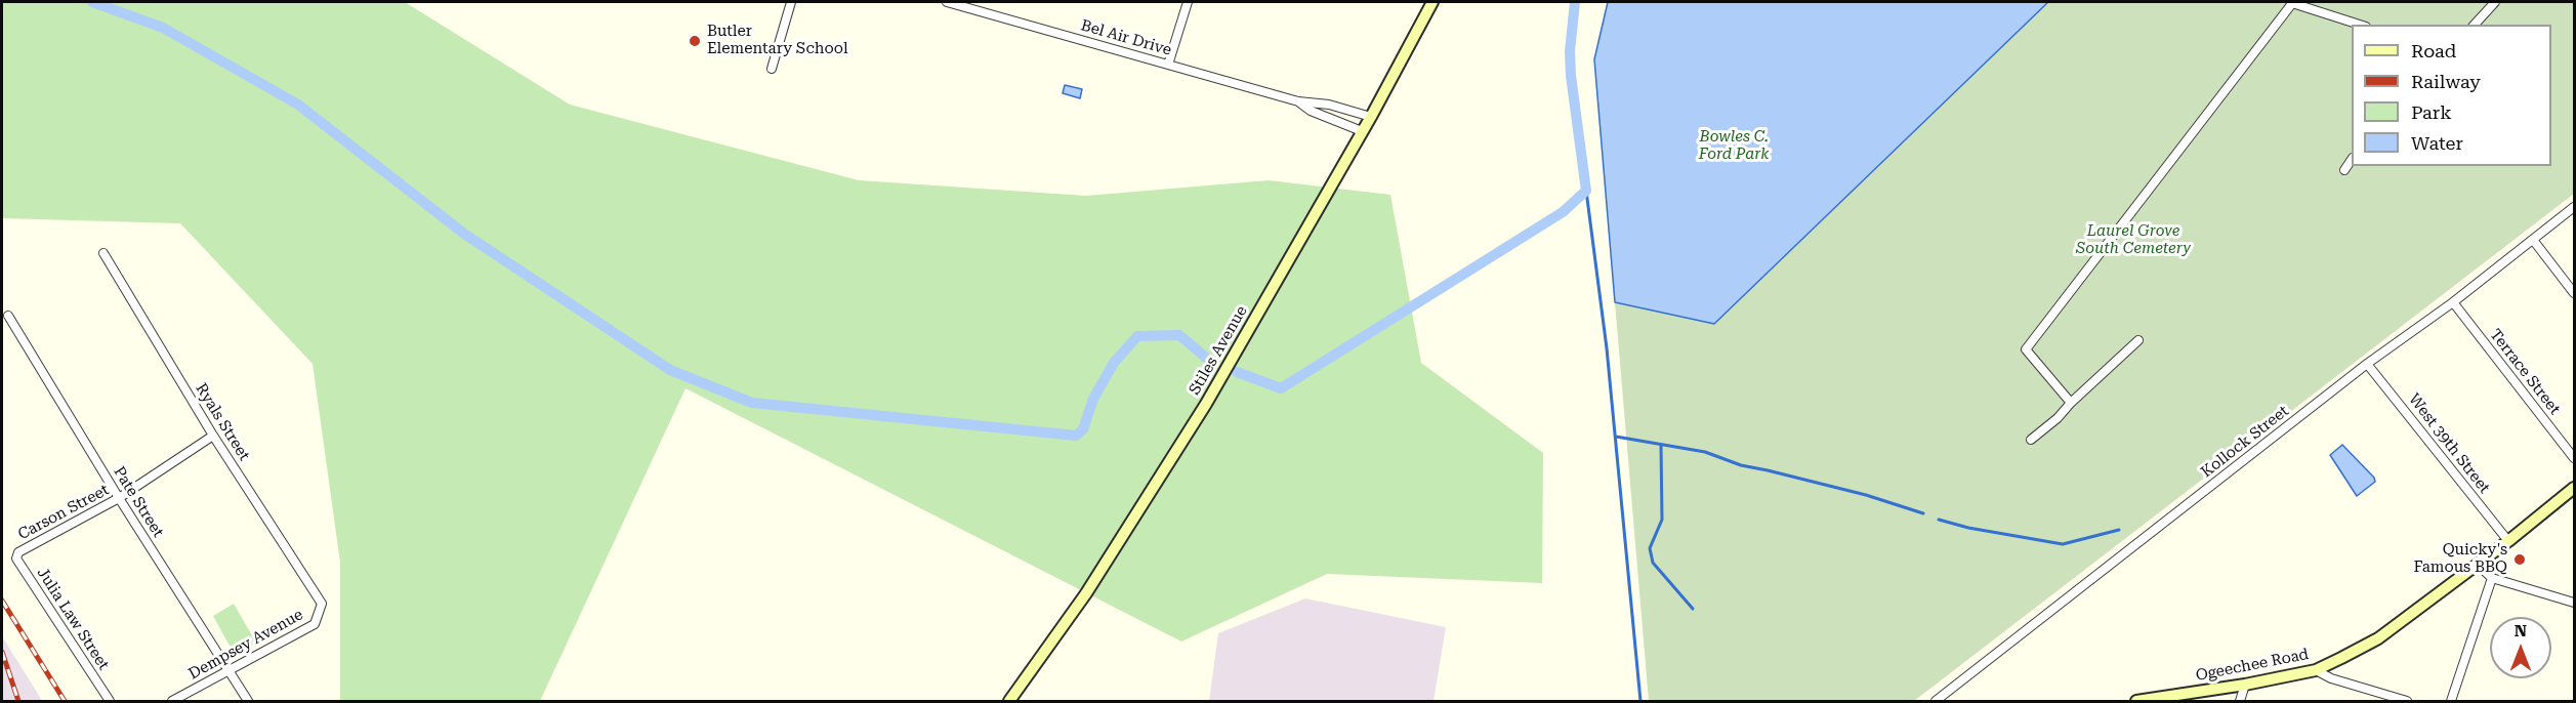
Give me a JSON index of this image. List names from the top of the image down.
{
  "streets": {
    "street": [
      "Bel Air Drive",
      "Stiles Avenue",
      "Terrace Street",
      "Ryals Street",
      "Kollock Street",
      "West 39th Street",
      "Pate Street",
      "Carson Street",
      "Julia Law Street",
      "Dempsey Avenue",
      "Ogeechee Road"
    ]
  },
  "crossings": [
    ["Bel Air Drive", "Stiles Avenue"],
    ["Terrace Street", "Kollock Street"],
    ["Ryals Street", "Carson Street"],
    ["Ryals Street", "Dempsey Avenue"],
    ["Kollock Street", "West 39th Street"],
    ["West 39th Street", "Ogeechee Road"],
    ["Pate Street", "Carson Street"],
    ["Pate Street", "Dempsey Avenue"],
    ["Carson Street", "Julia Law Street"]
  ],
  "parks": ["Bowles C. Ford Park", "Laurel Grove South Cemetery"],
  "places": ["Butler Elementary School", "Quicky's Famous BBQ"],
  "legend": [
    "Road",
    "Railway",
    "Park",
    "Water"
  ],
  "north": "top"
}
